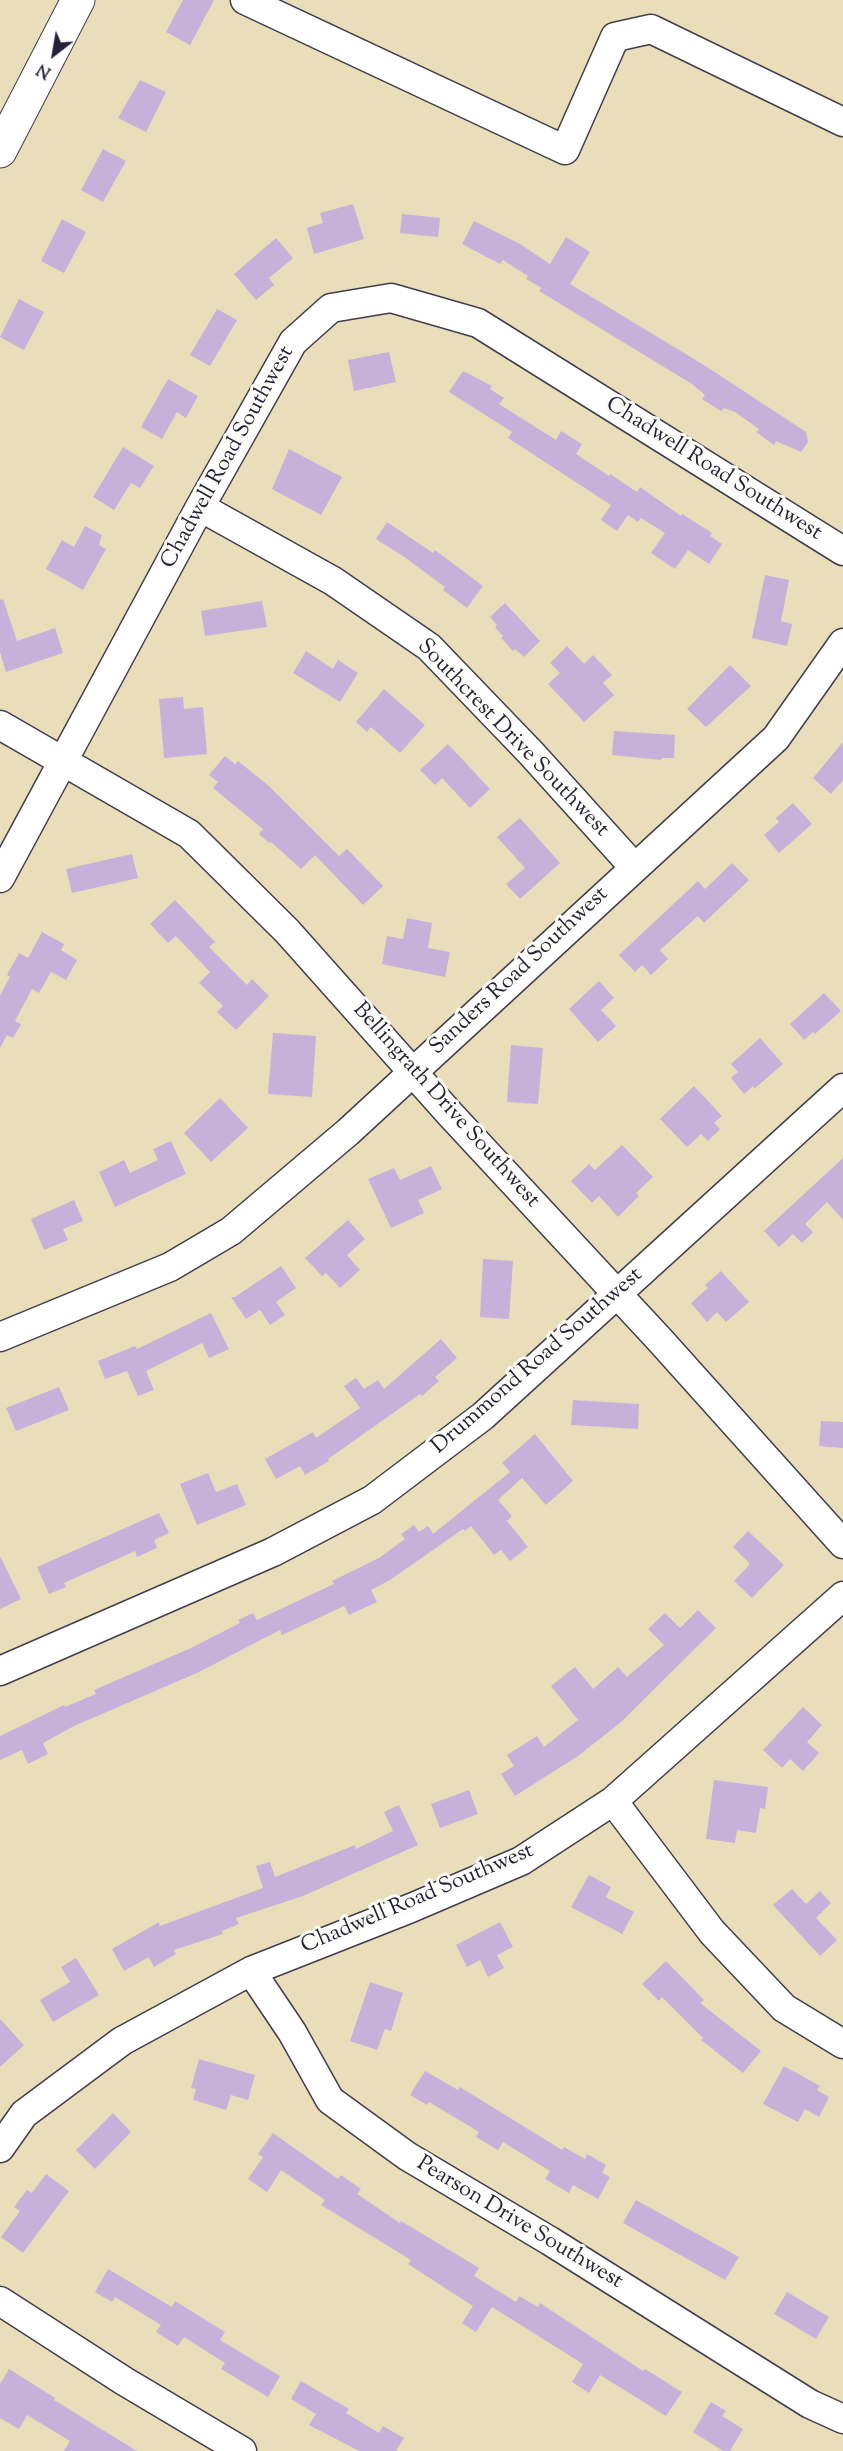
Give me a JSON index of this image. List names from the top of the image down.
{
  "streets": {
    "street": [
      "Chadwell Road Southwest",
      "Southcrest Drive Southwest",
      "Sanders Road Southwest",
      "Bellingrath Drive Southwest",
      "Drummond Road Southwest",
      "Pearson Drive Southwest"
    ]
  },
  "crossings": [
    ["Chadwell Road Southwest", "Southcrest Drive Southwest"],
    ["Chadwell Road Southwest", "Bellingrath Drive Southwest"],
    ["Chadwell Road Southwest", "Pearson Drive Southwest"],
    ["Southcrest Drive Southwest", "Sanders Road Southwest"],
    ["Sanders Road Southwest", "Bellingrath Drive Southwest"],
    ["Bellingrath Drive Southwest", "Drummond Road Southwest"]
  ],
  "north": "bottom left"
}
